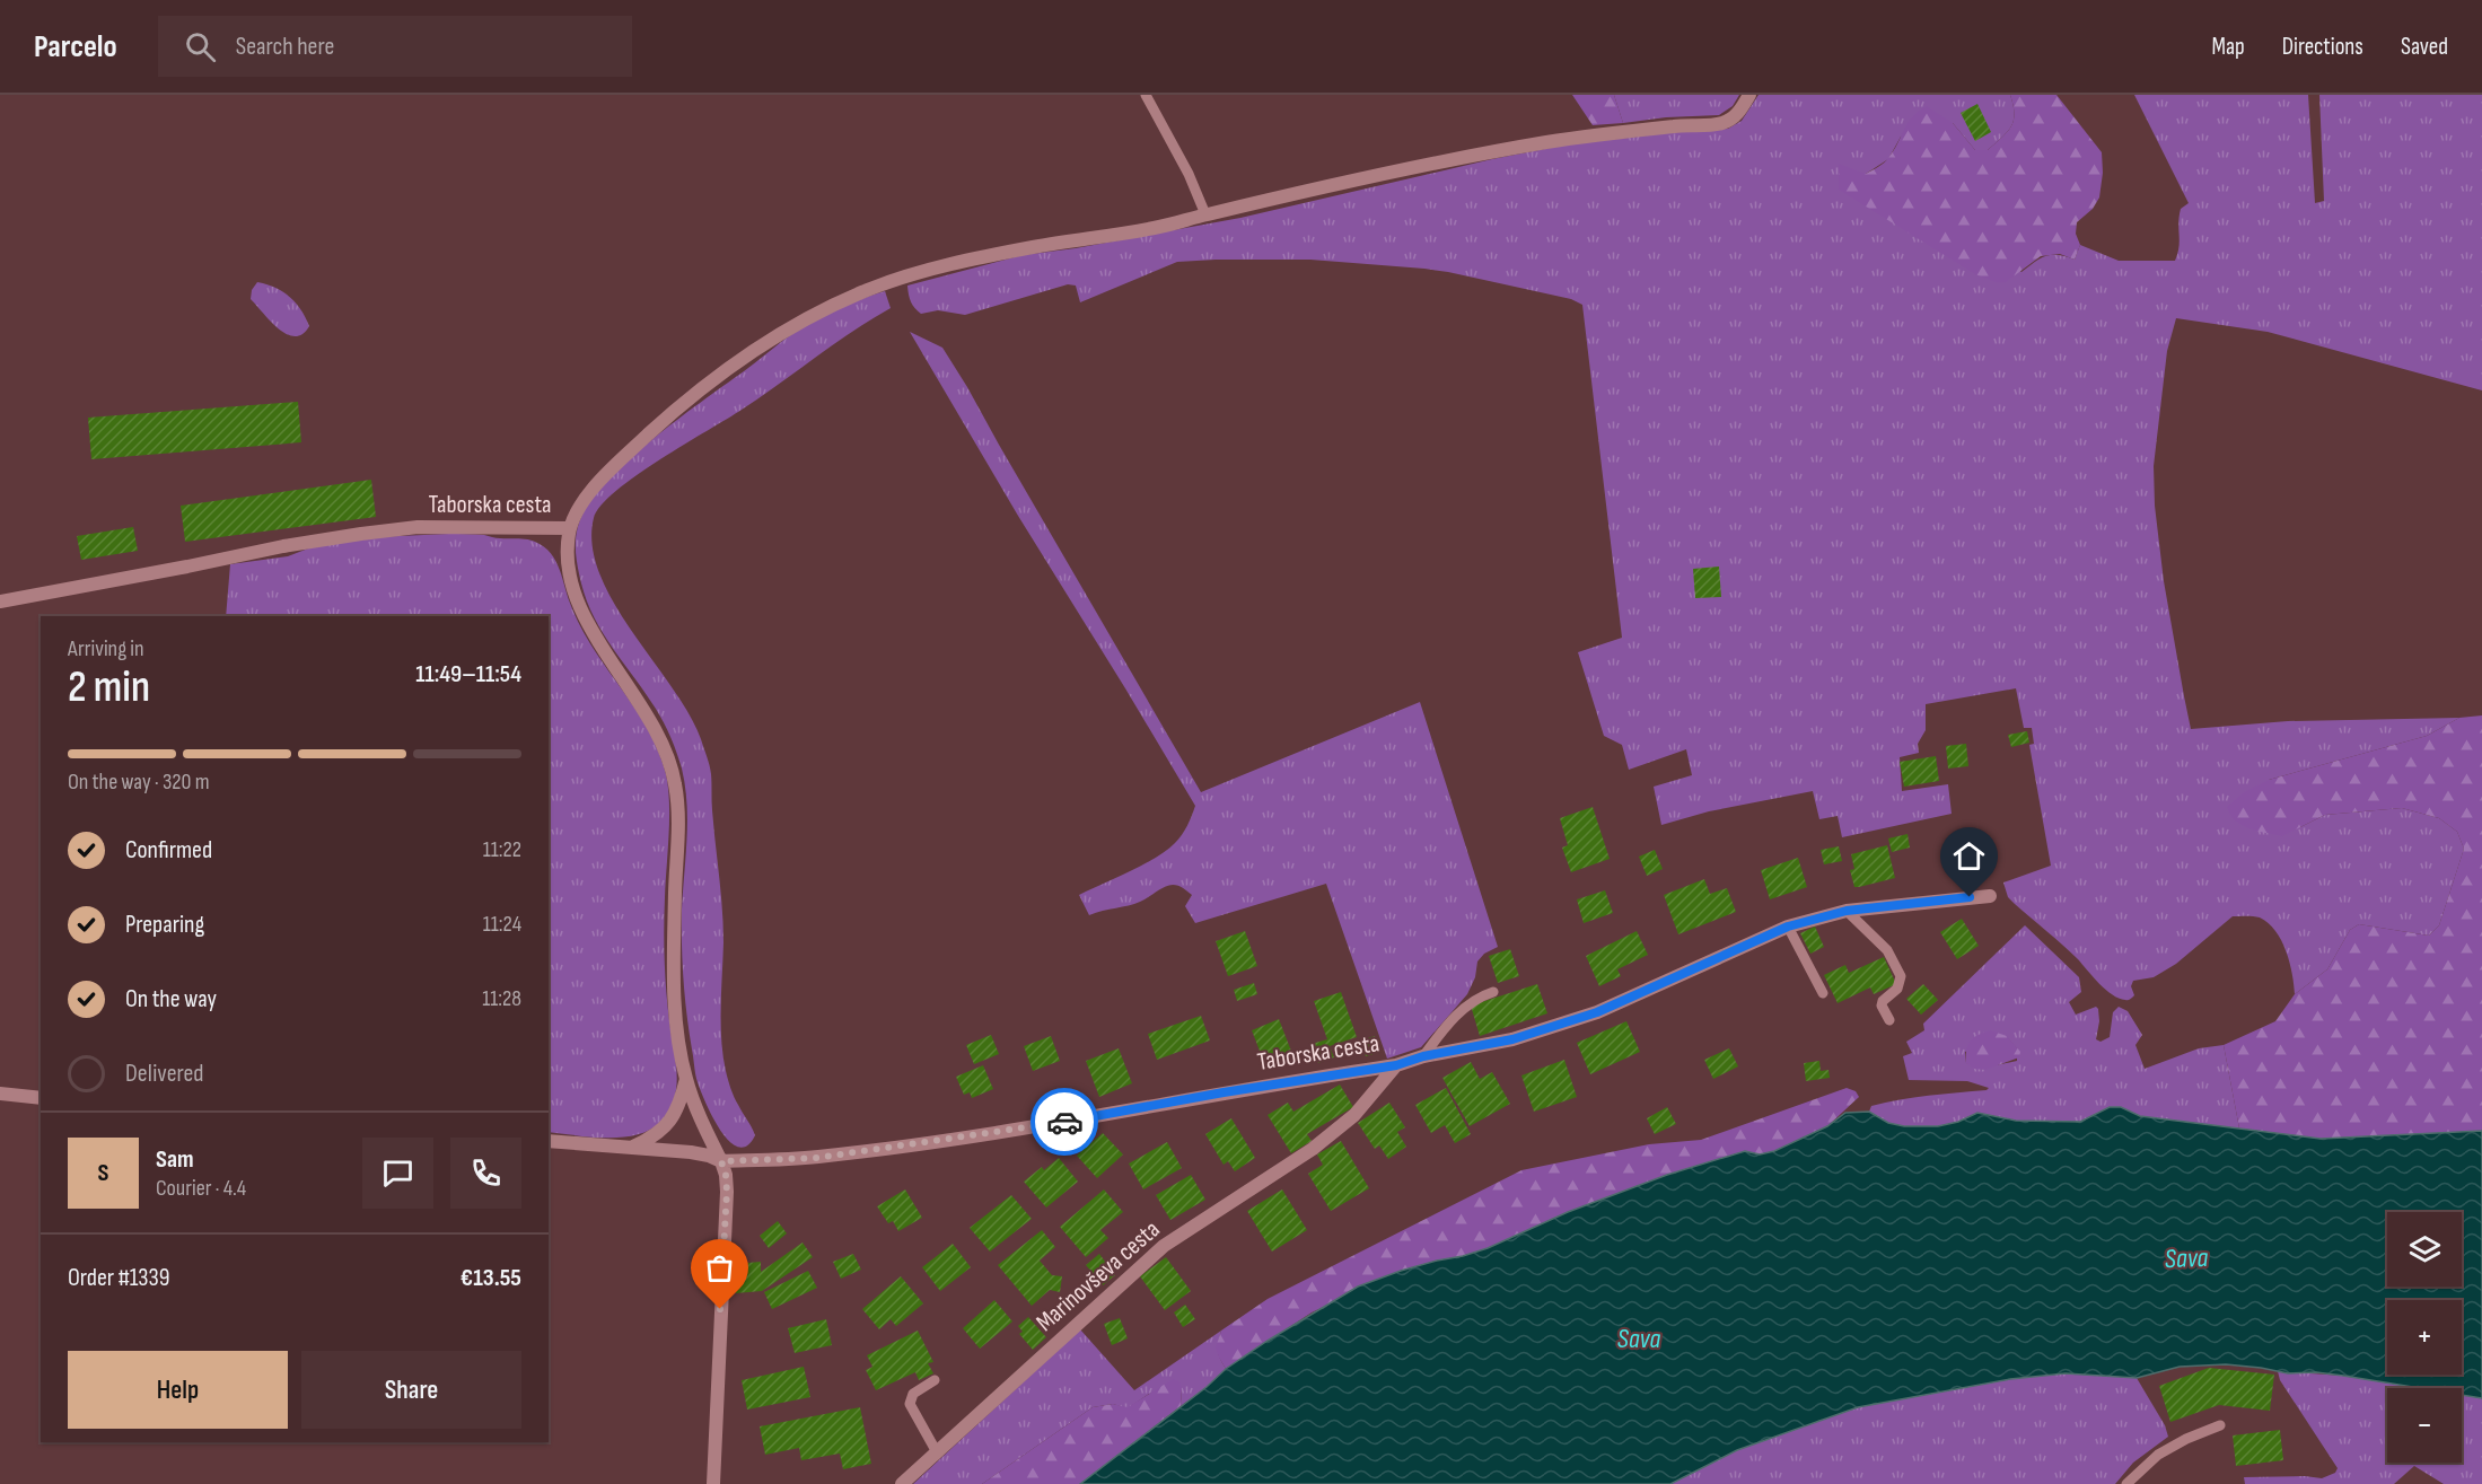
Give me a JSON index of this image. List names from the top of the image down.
{
  "streets": {
    "street": ["Taborska cesta", "Marinovševa cesta"]
  },
  "crossings": [
    ["Taborska cesta", "Marinovševa cesta"]
  ],
  "water": ["Sava"],
  "page": {
    "header": "Parcelo",
    "search": "Search here",
    "nav": ["Map", "Directions", "Saved"],
    "heading": ["2 min", "Arriving in", "11:49–11:54"],
    "panel": [
      "Sam",
      "Courier · 4.4",
      "Order #1339",
      "€13.55"
    ],
    "bar": "On the way · 320 m",
    "list": [
      ["Confirmed", "11:22"],
      ["Preparing", "11:24"],
      ["On the way", "11:28"],
      "Delivered"
    ],
    "round": "S",
    "map_buttons": ["+", "−"],
    "buttons": ["Help", "Share"]
  }
}
